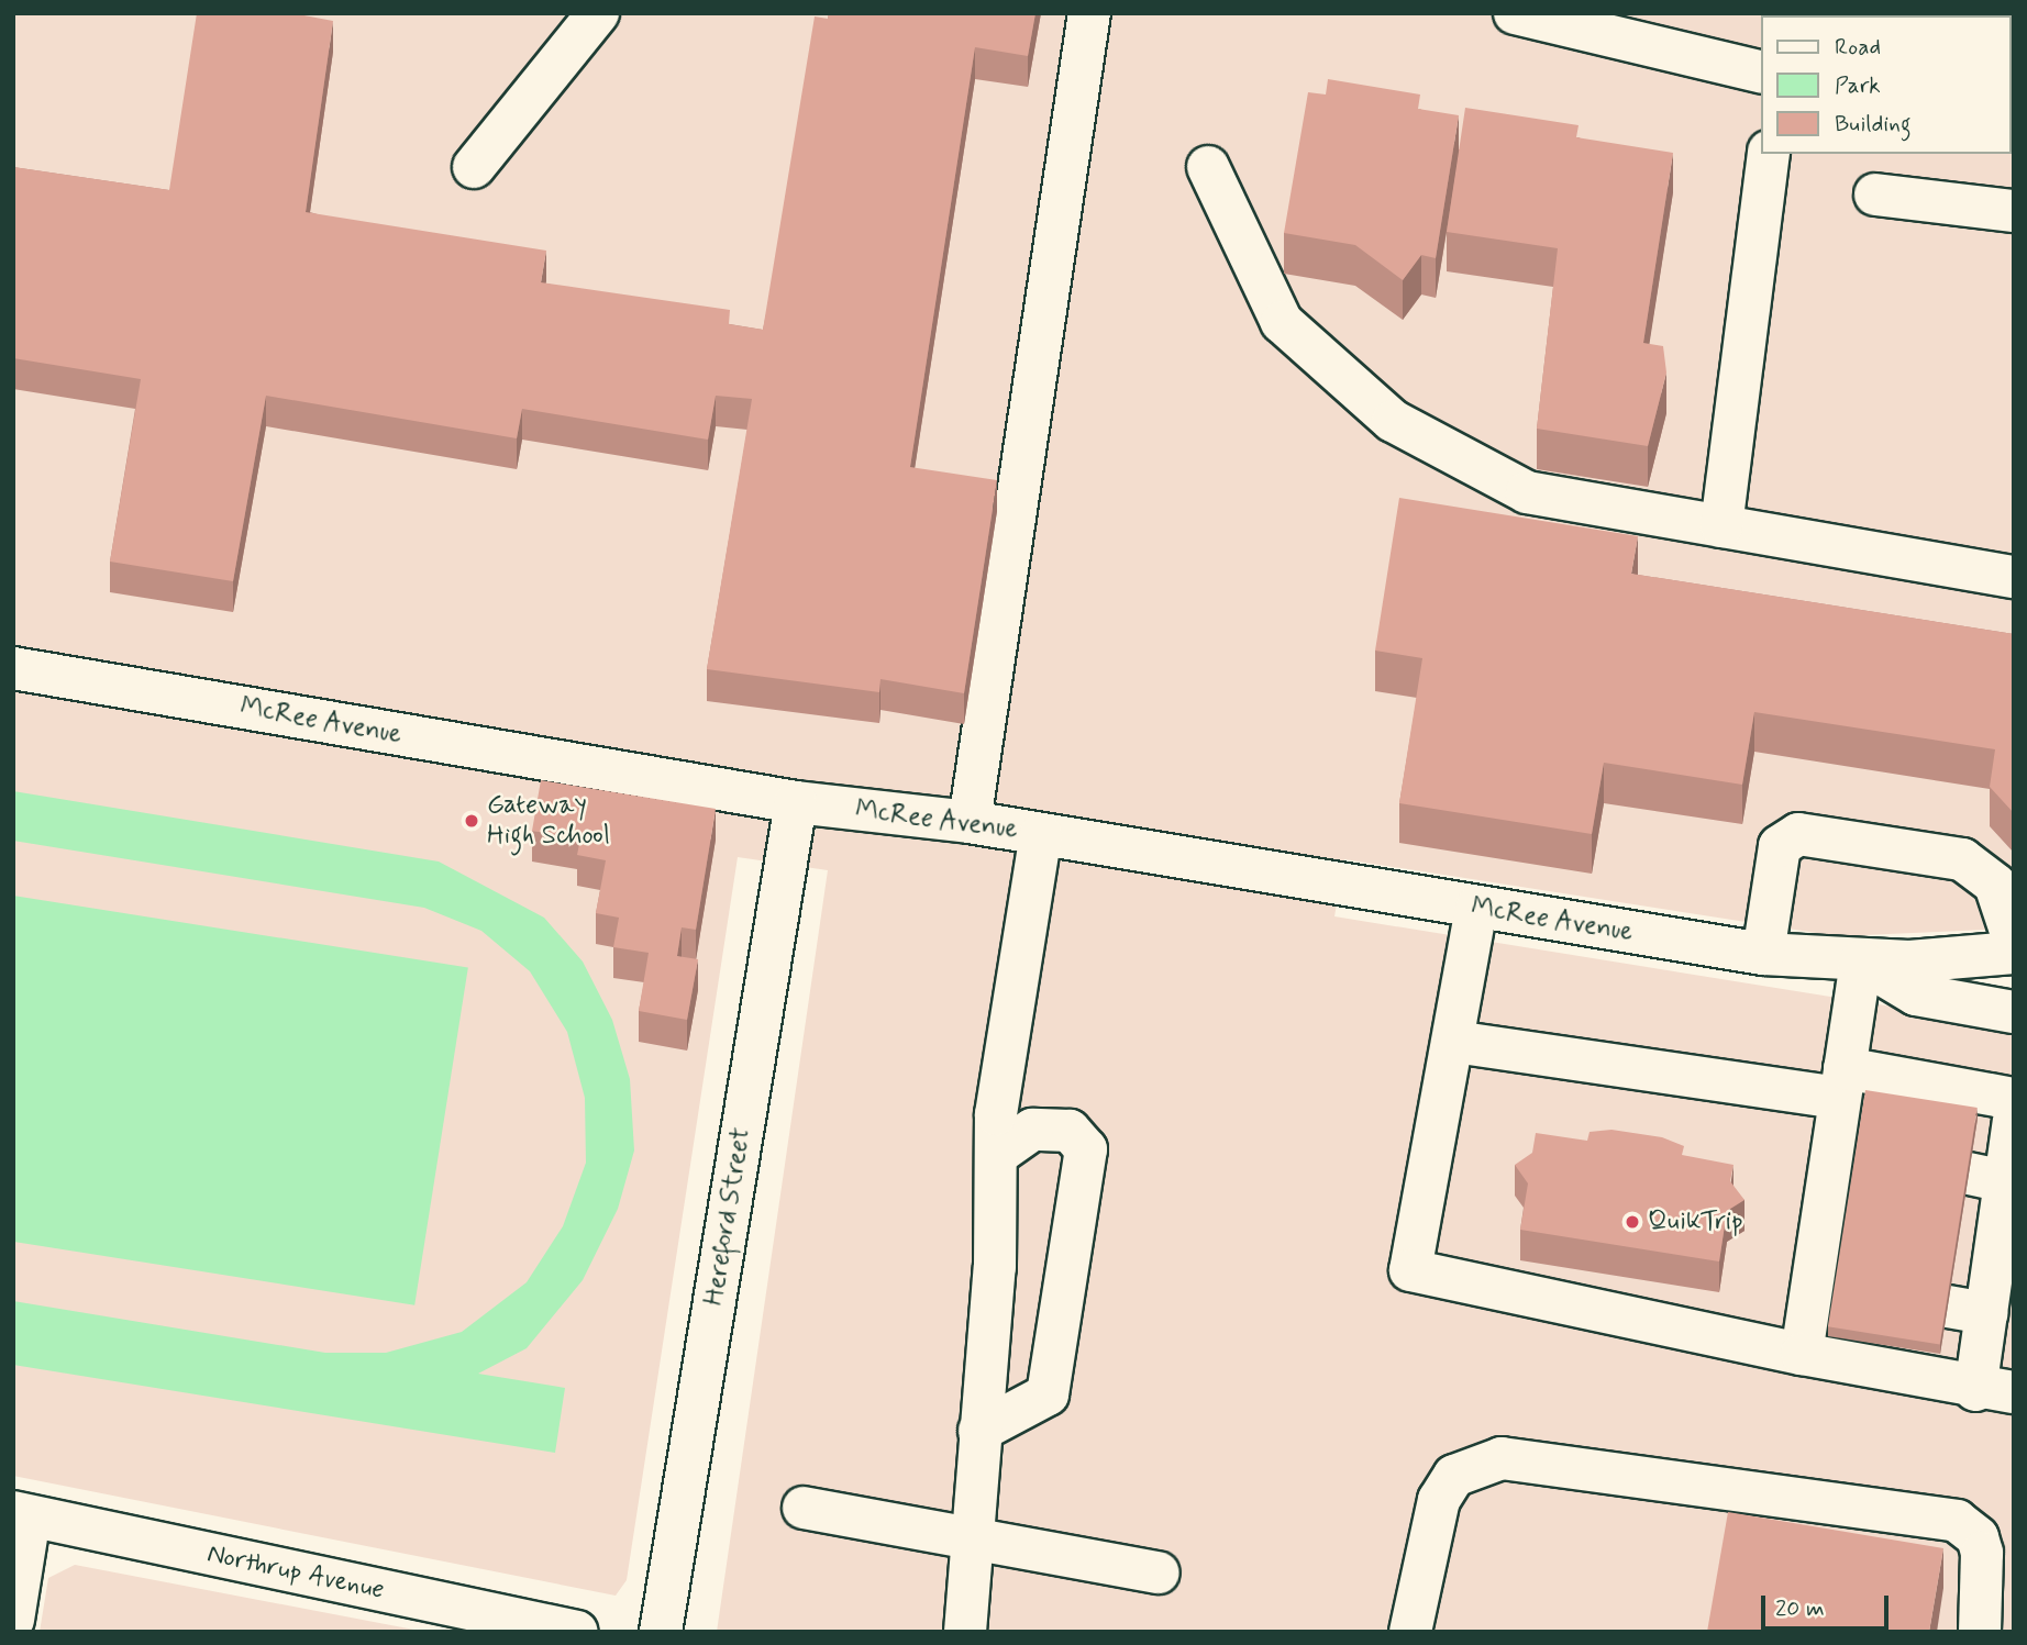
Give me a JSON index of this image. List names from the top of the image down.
{
  "streets": {
    "street": ["McRee Avenue", "Hereford Street", "Northrup Avenue"]
  },
  "crossings": [
    ["McRee Avenue", "Hereford Street"]
  ],
  "places": ["Gateway High School", "QuikTrip"],
  "legend": ["Road", "Park", "Building"],
  "scale_bar": "20 m"
}
